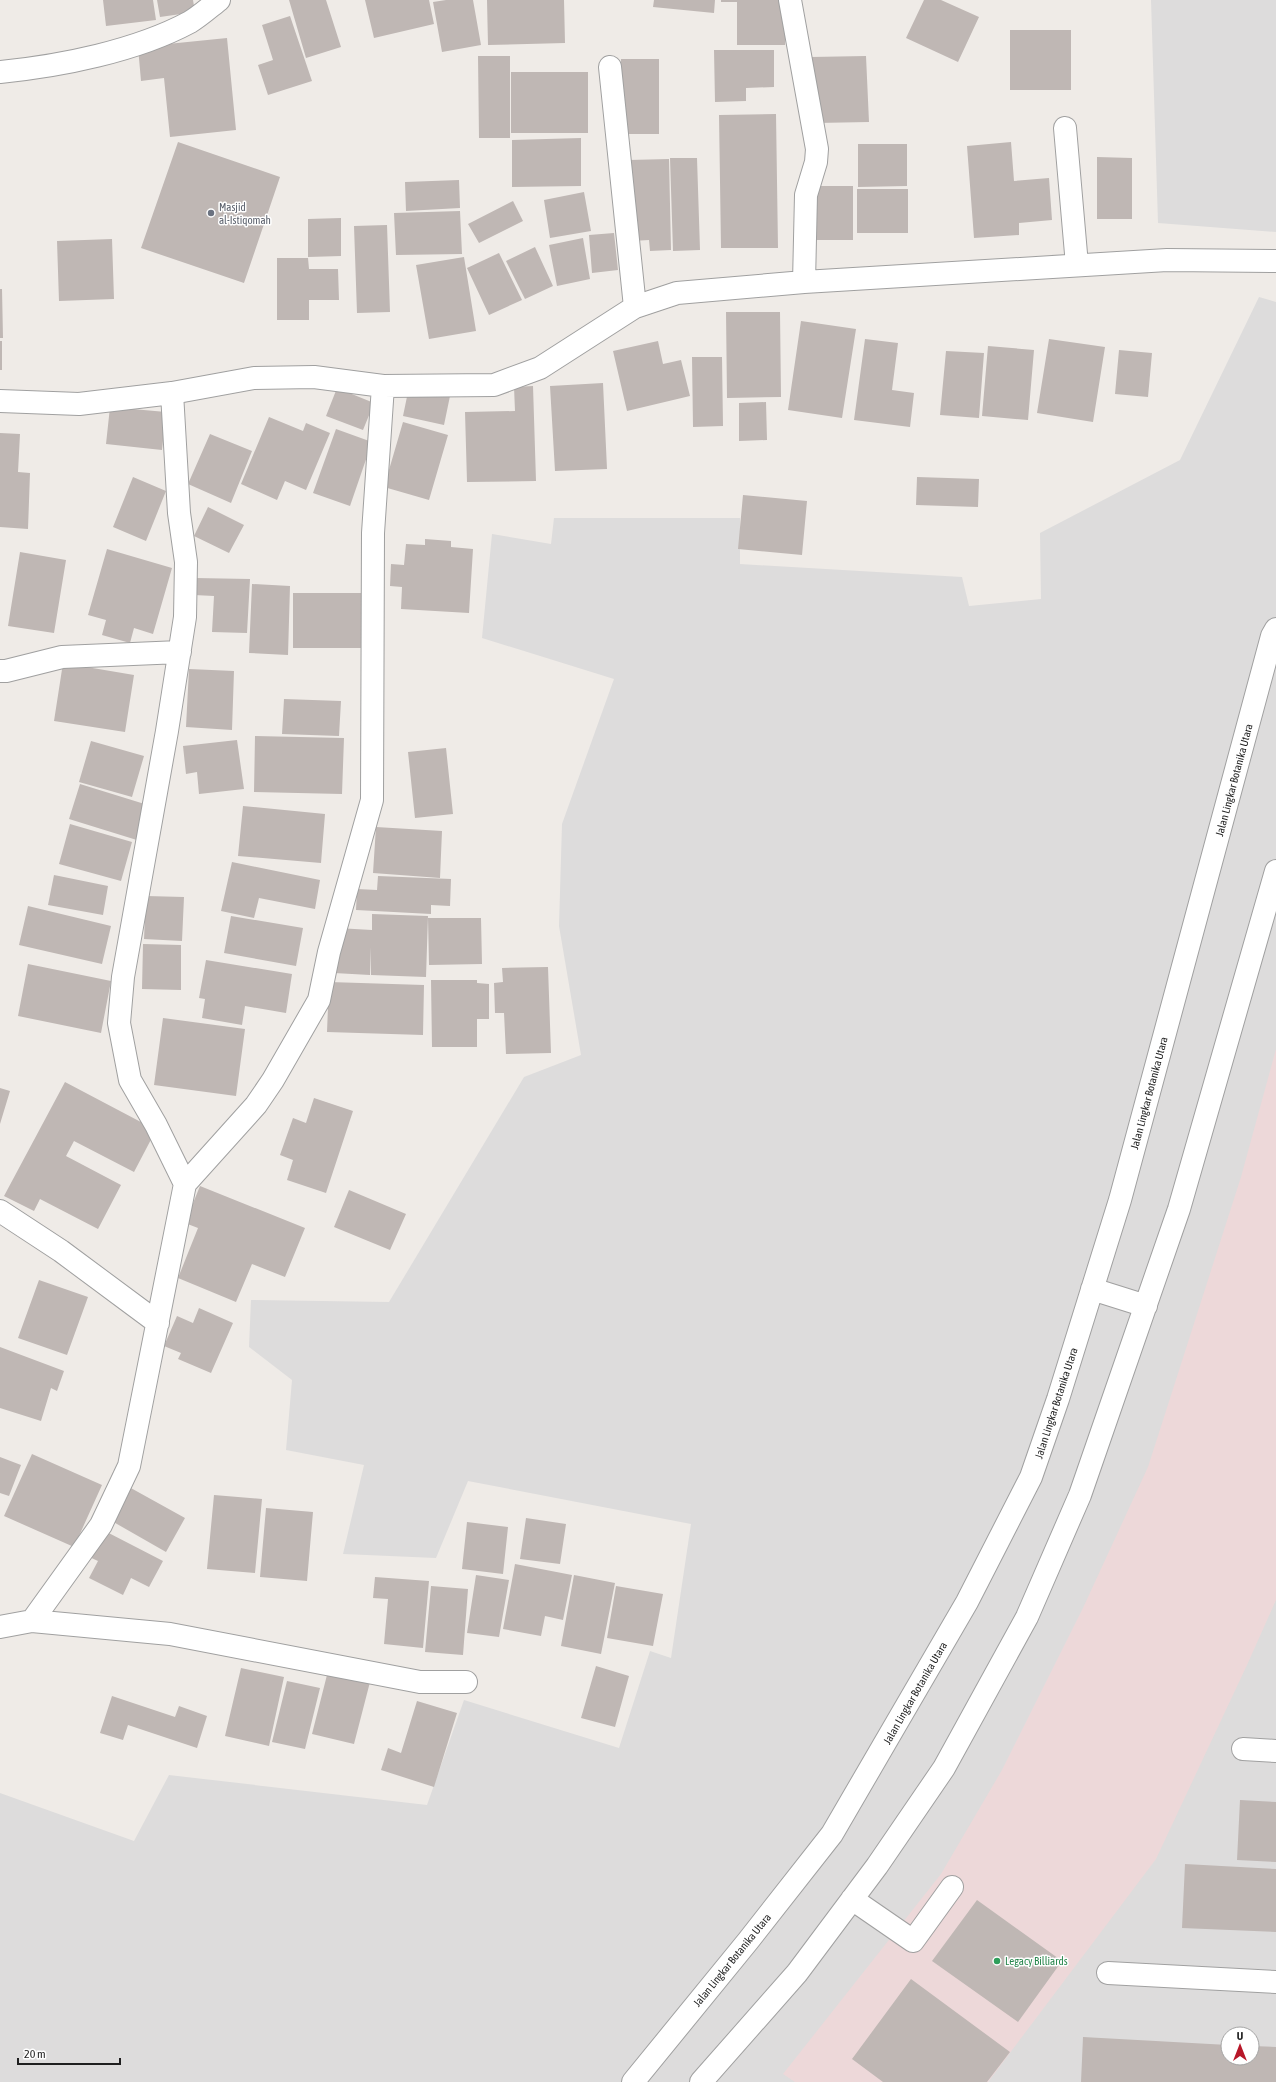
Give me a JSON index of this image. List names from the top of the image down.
{
  "streets": {
    "street": ["Jalan Lingkar Botanika Utara"]
  },
  "places": ["Masjid al-Istiqomah", "Legacy Billiards"],
  "scale_bar": "20 m",
  "north": "top"
}
